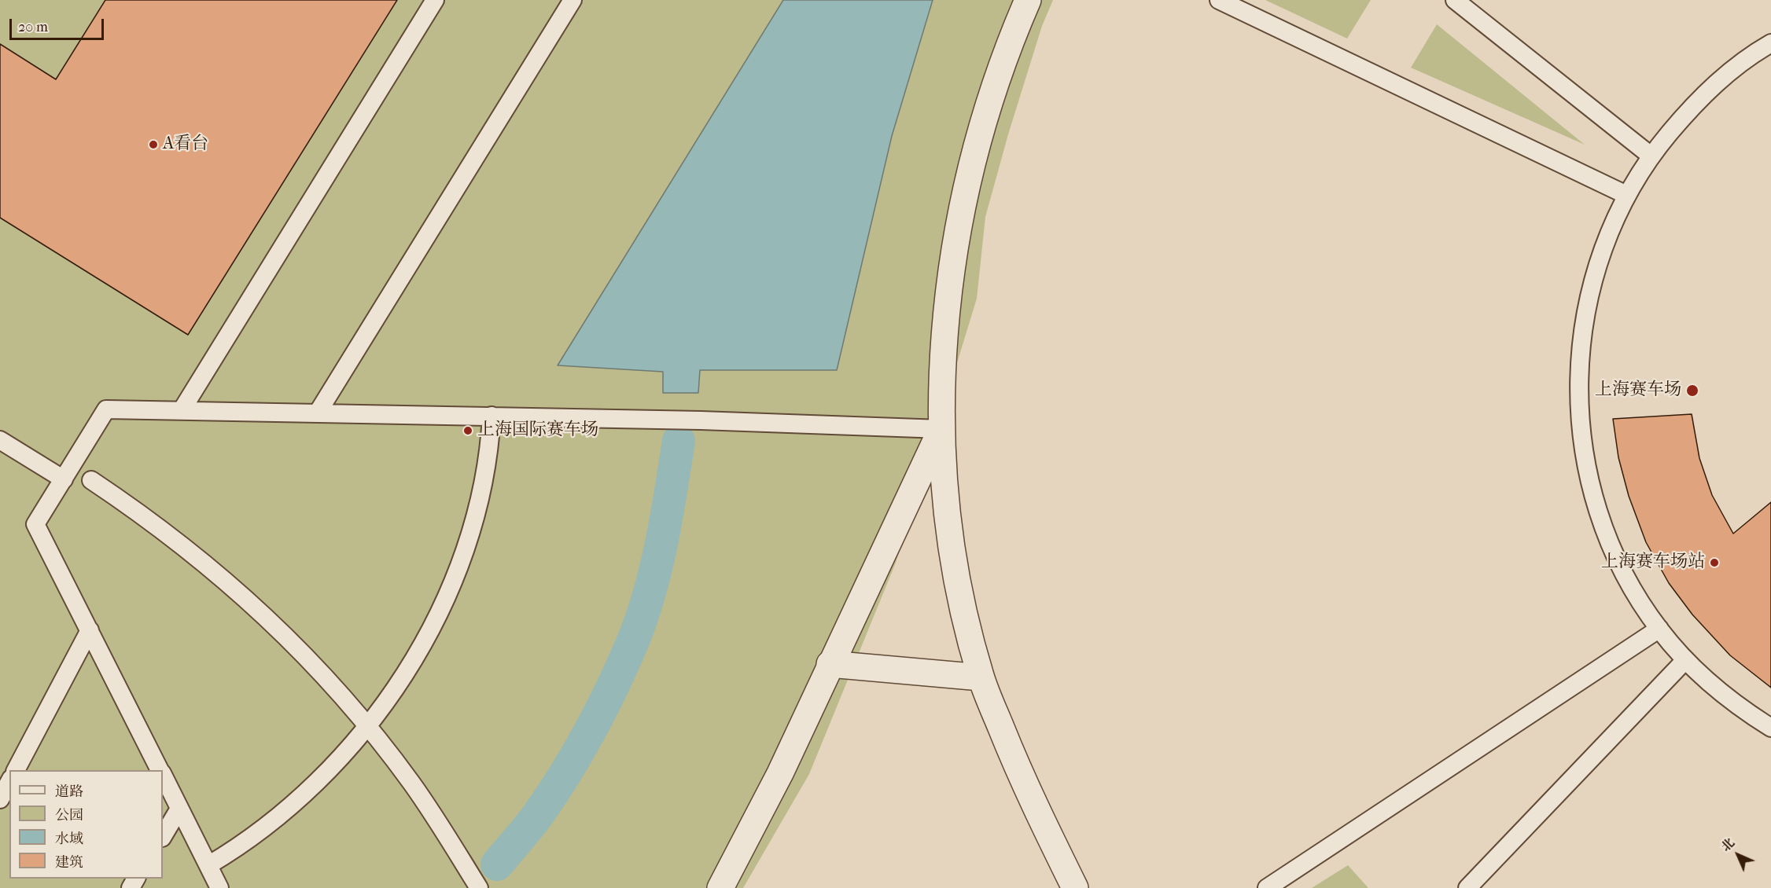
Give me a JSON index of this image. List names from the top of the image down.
{
  "places": [
    "A看台",
    "上海赛车场",
    "上海国际赛车场",
    "上海赛车场站"
  ],
  "legend": [
    "道路",
    "公园",
    "水域",
    "建筑"
  ],
  "scale_bar": "20 m",
  "north": "top left"
}
